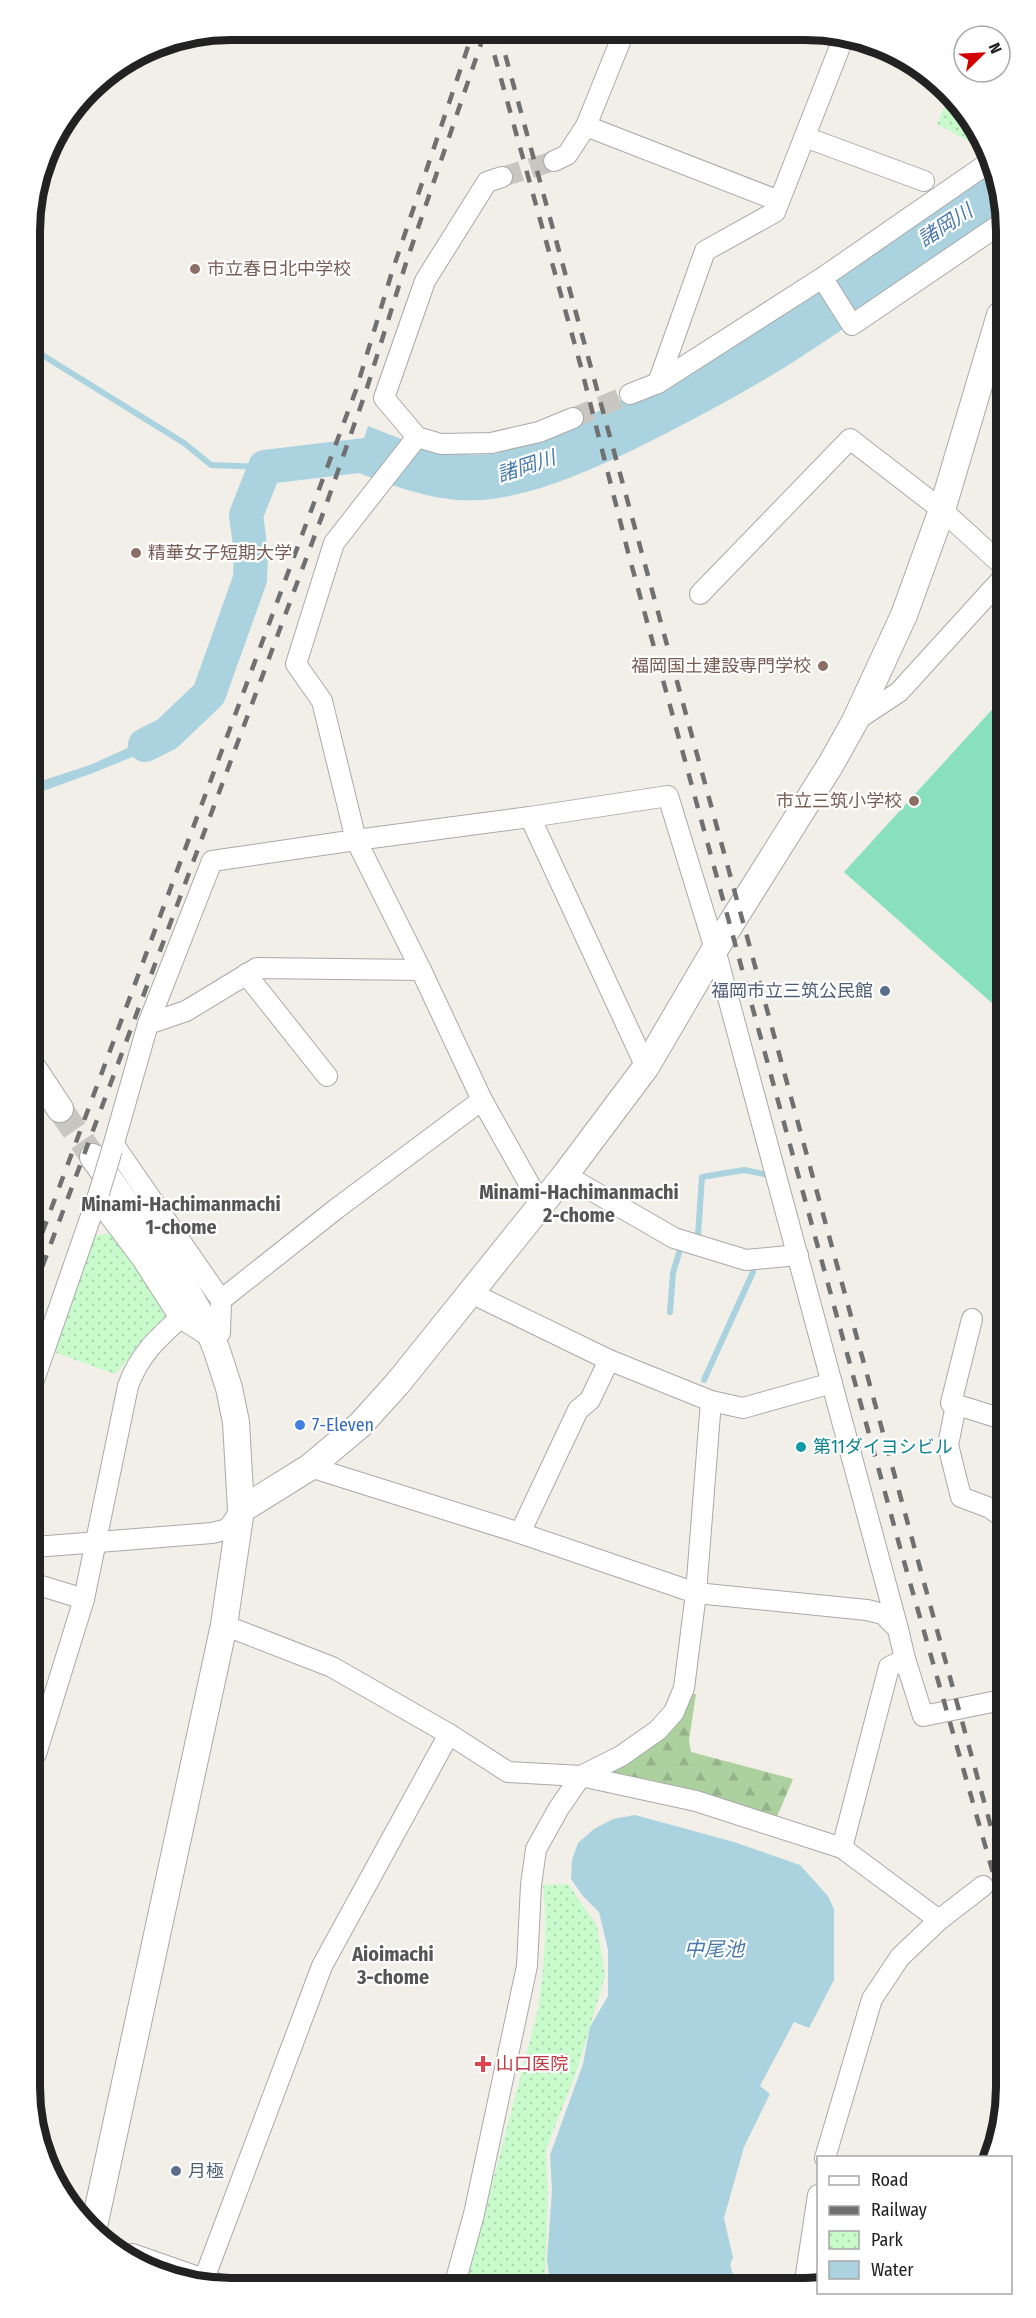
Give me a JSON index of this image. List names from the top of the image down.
{
  "districts": ["Minami-Hachimanmachi 2-chome", "Minami-Hachimanmachi 1-chome", "Aioimachi 3-chome"],
  "water": ["諸岡川", "中尾池"],
  "places": {
    "other": [
      "市立春日北中学校",
      "精華女子短期大学",
      "福岡国土建設専門学校",
      "市立三筑小学校",
      "福岡市立三筑公民館",
      "7-Eleven",
      "第11ダイヨシビル",
      "月極"
    ],
    "health": ["山口医院"]
  },
  "legend": [
    "Road",
    "Railway",
    "Park",
    "Water"
  ],
  "north": "top right"
}
